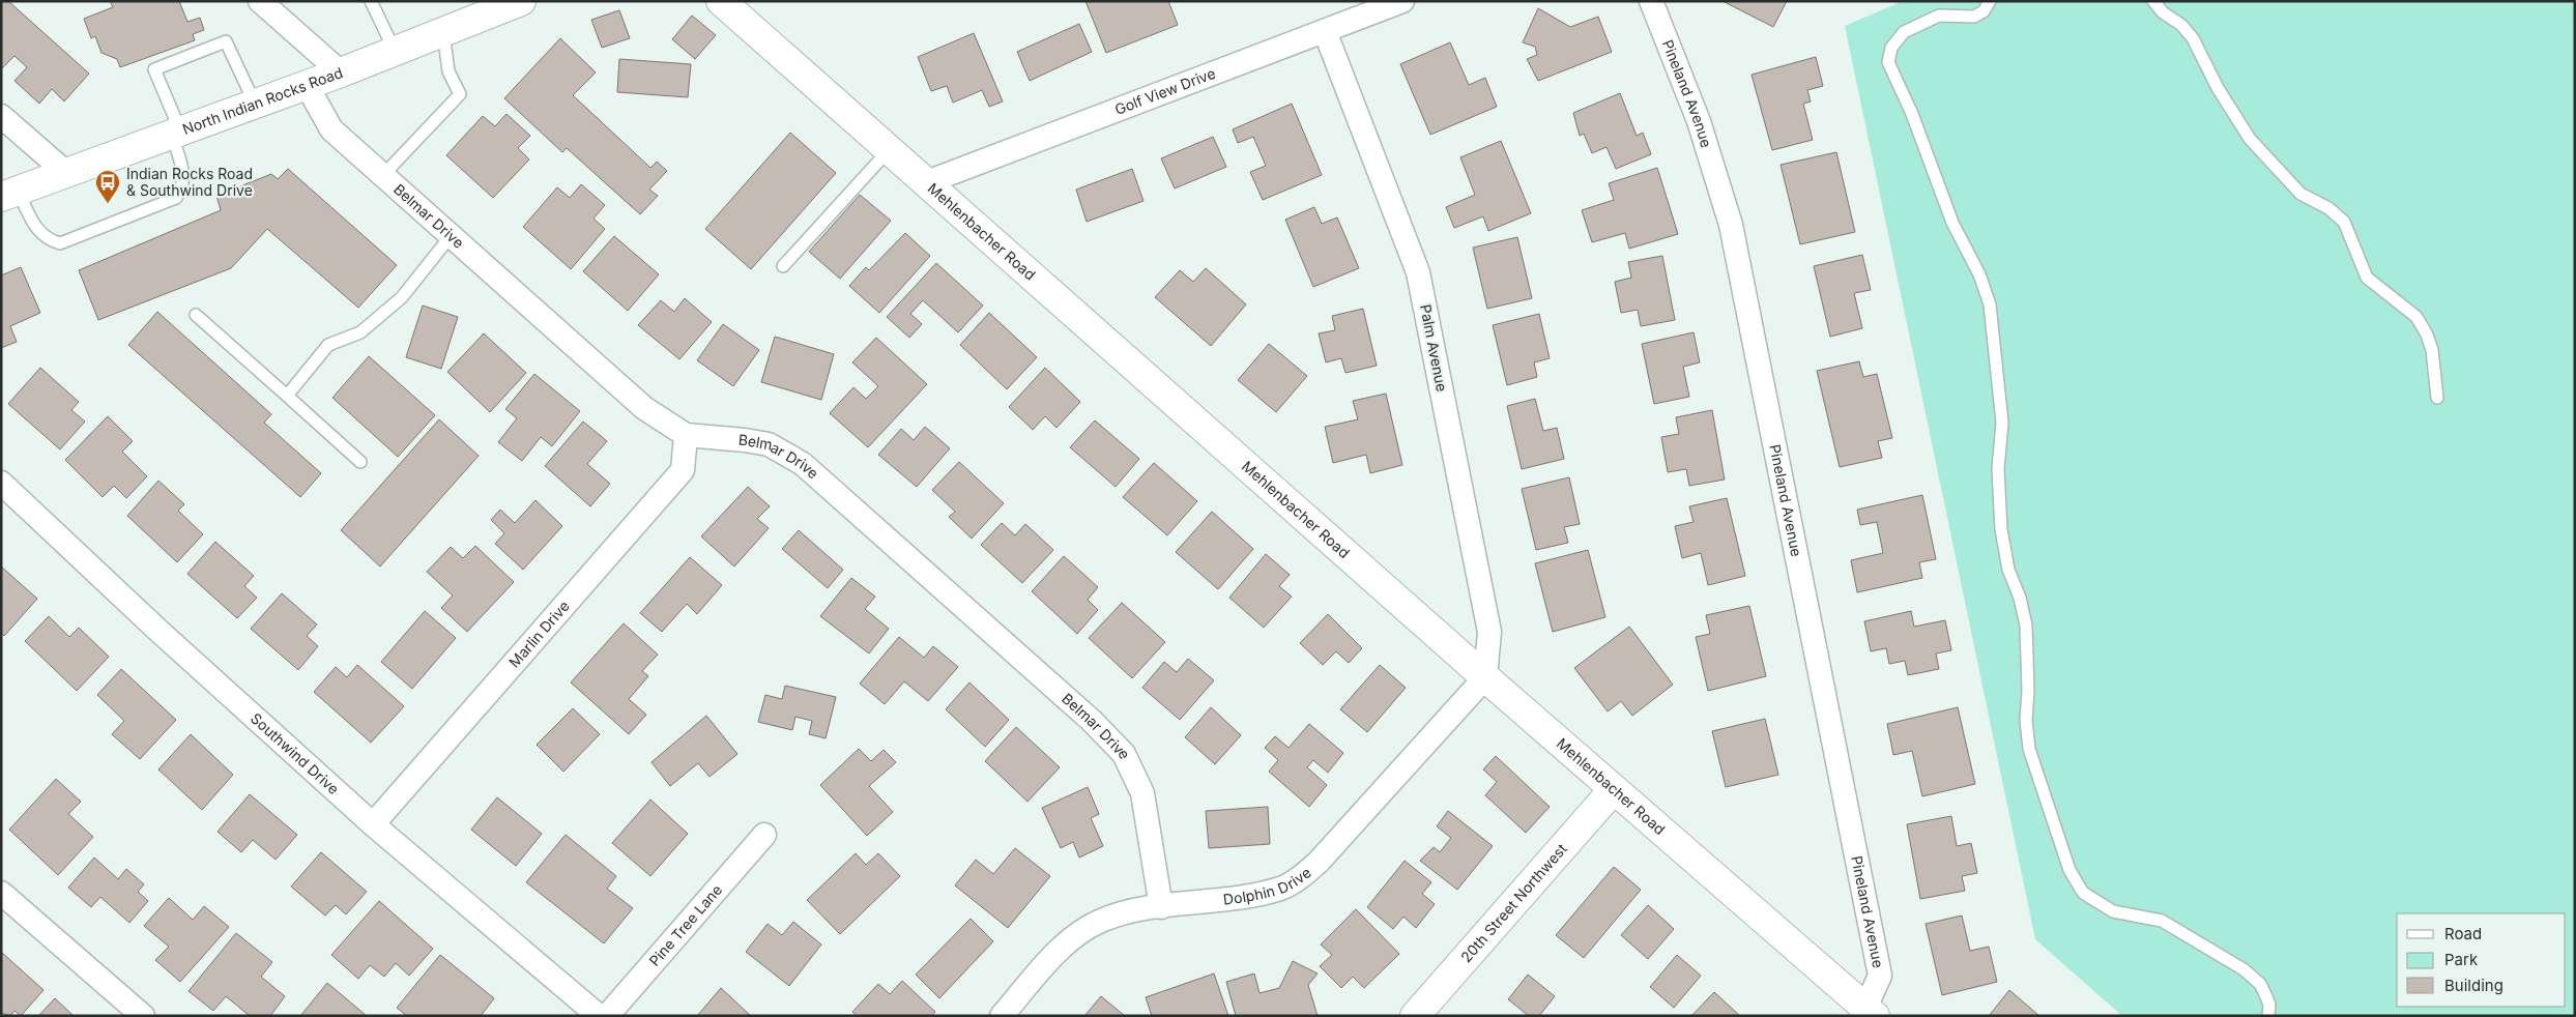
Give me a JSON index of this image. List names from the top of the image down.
{
  "streets": {
    "street": [
      "Golf View Drive",
      "Pineland Avenue",
      "North Indian Rocks Road",
      "Belmar Drive",
      "Mehlenbacher Road",
      "Palm Avenue",
      "Marlin Drive",
      "Southwind Drive",
      "Dolphin Drive",
      "20th Street Northwest",
      "Pine Tree Lane"
    ]
  },
  "crossings": [
    ["Golf View Drive", "Mehlenbacher Road"],
    ["Golf View Drive", "Palm Avenue"],
    ["Pineland Avenue", "Mehlenbacher Road"],
    ["North Indian Rocks Road", "Belmar Drive"],
    ["Belmar Drive", "Marlin Drive"],
    ["Belmar Drive", "Dolphin Drive"],
    ["Mehlenbacher Road", "Palm Avenue"],
    ["Mehlenbacher Road", "Dolphin Drive"],
    ["Mehlenbacher Road", "20th Street Northwest"],
    ["Palm Avenue", "Dolphin Drive"],
    ["Marlin Drive", "Southwind Drive"]
  ],
  "places": {
    "bus stop": ["Indian Rocks Road & Southwind Drive"]
  },
  "legend": ["Road", "Park", "Building"]
}
